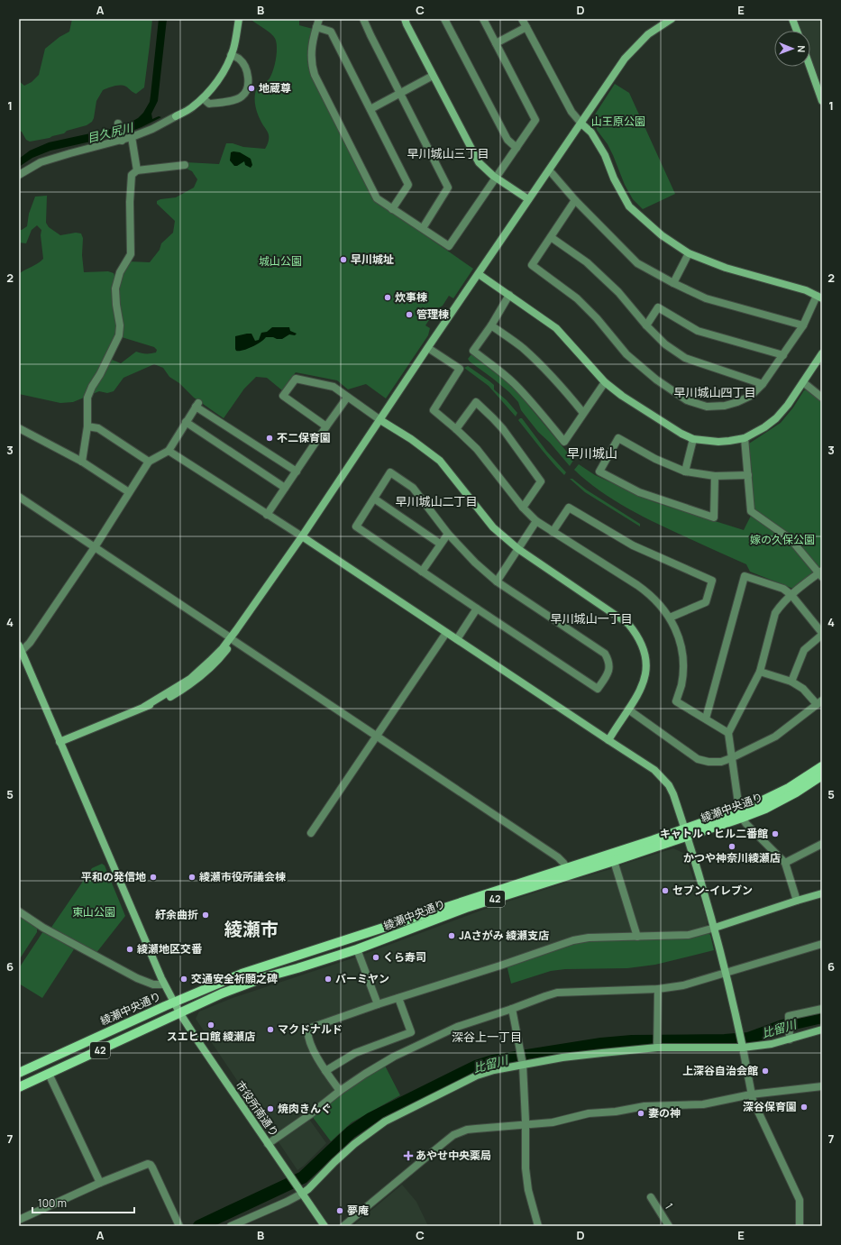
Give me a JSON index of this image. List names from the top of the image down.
{
  "streets": {
    "main road": ["綾瀬中央通り", "42"],
    "street": ["市役所南通り", "1"]
  },
  "crossings": [
    ["綾瀬中央通り", "市役所南通り"]
  ],
  "districts": [
    "早川城山三丁目",
    "早川城山四丁目",
    "早川城山",
    "早川城山二丁目",
    "早川城山一丁目",
    "綾瀬市",
    "深谷上一丁目"
  ],
  "water": ["目久尻川", "比留川"],
  "parks": [
    "山王原公園",
    "城山公園",
    "嫁の久保公園",
    "東山公園"
  ],
  "places": {
    "other": [
      "地蔵尊",
      "早川城址",
      "炊事棟",
      "管理棟",
      "不二保育園",
      "キャトル・ヒル二番館",
      "かつや神奈川綾瀬店",
      "平和の発信地",
      "綾瀬市役所議会棟",
      "セブン-イレブン",
      "紆余曲折",
      "JAさがみ 綾瀬支店",
      "綾瀬地区交番",
      "くら寿司",
      "交通安全祈願之碑",
      "バーミヤン",
      "スエヒロ館 綾瀬店",
      "マクドナルド",
      "上深谷自治会館",
      "深谷保育園",
      "焼肉きんぐ",
      "妻の神",
      "夢庵"
    ],
    "health": ["あやせ中央薬局"]
  },
  "scale_bar": "100 m",
  "north": "right",
  "grid": {
    "columns": [
      "A",
      "B",
      "C",
      "D",
      "E"
    ],
    "rows": [
      "1",
      "2",
      "3",
      "4",
      "5",
      "6",
      "7"
    ]
  }
}
